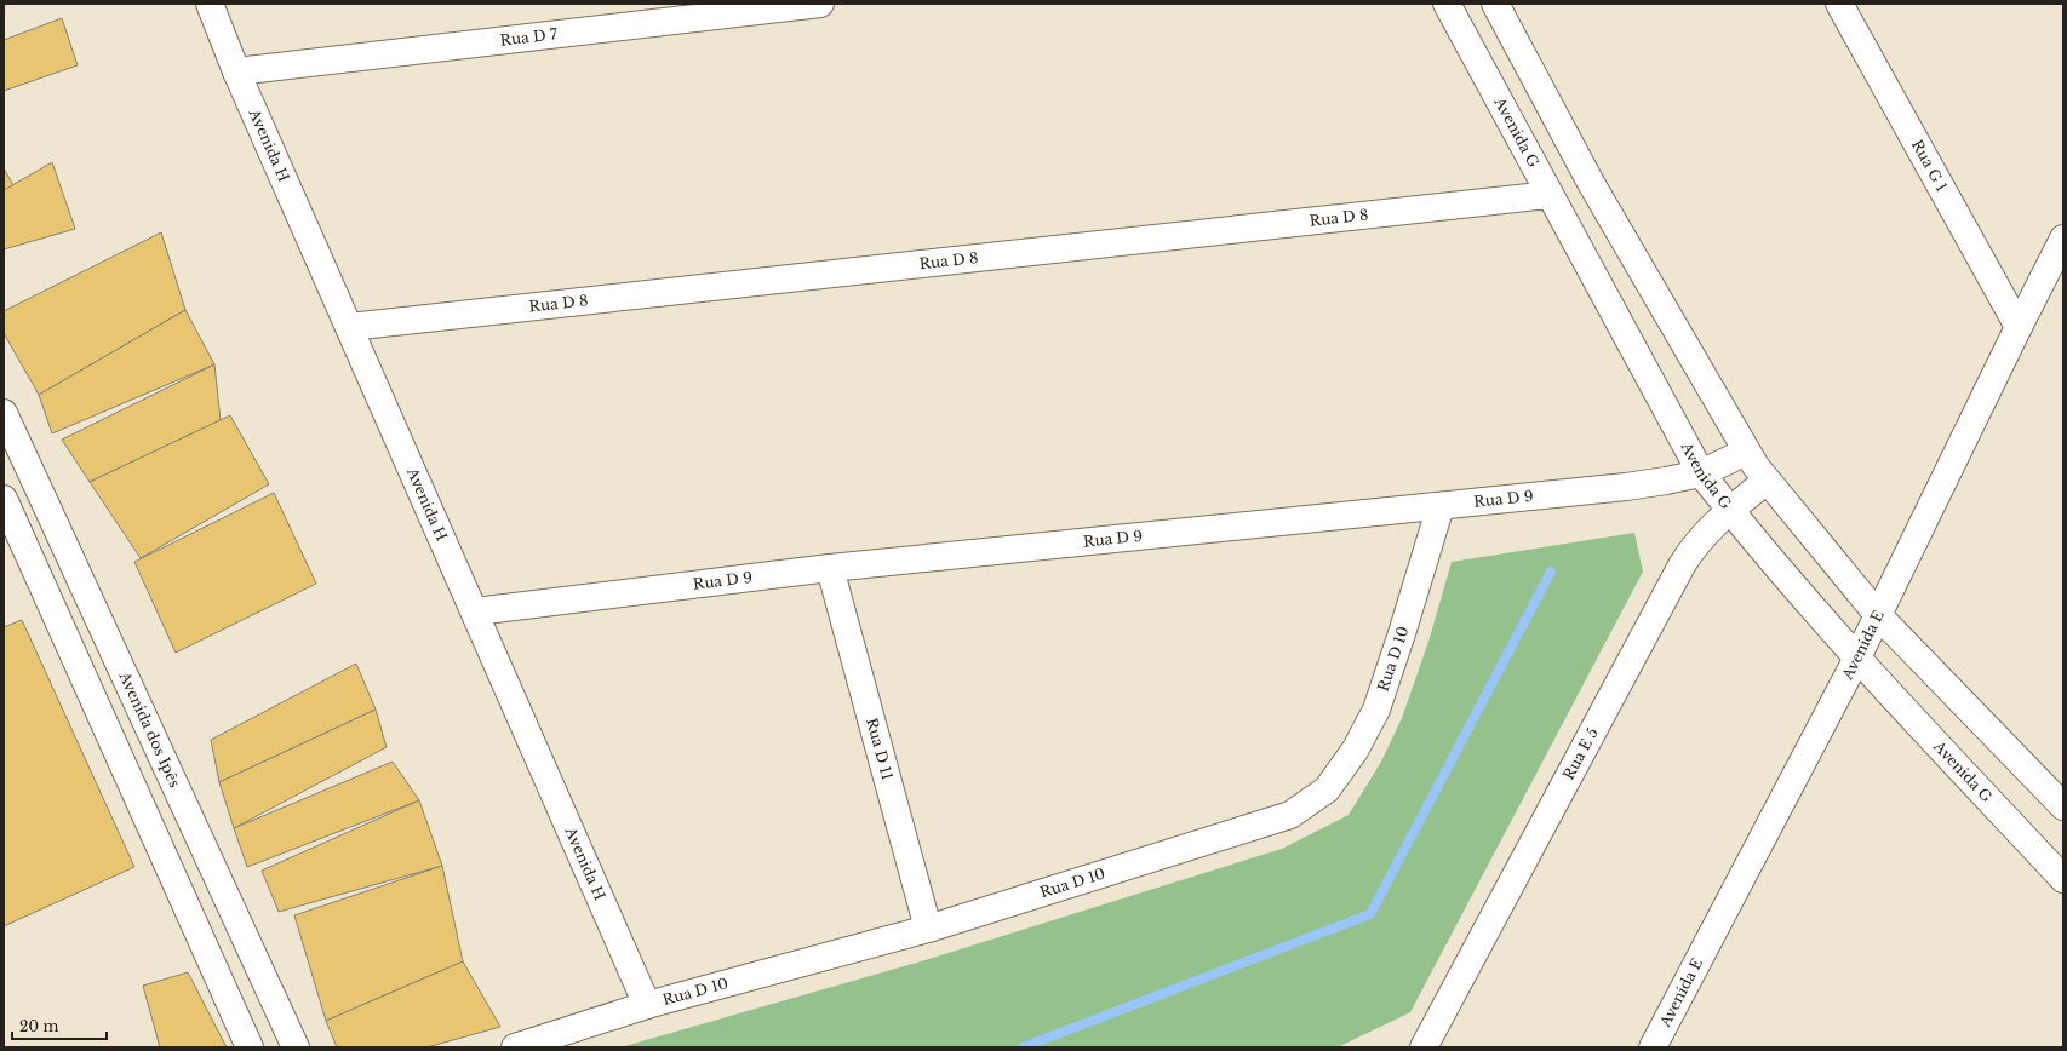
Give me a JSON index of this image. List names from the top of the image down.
{
  "streets": {
    "street": [
      "Rua D 7",
      "Avenida G",
      "Avenida H",
      "Rua G 1",
      "Rua D 8",
      "Rua D 9",
      "Avenida E",
      "Rua D 10",
      "Avenida dos Ipês",
      "Rua D 11",
      "Rua E 5"
    ]
  },
  "crossings": [
    ["Rua D 7", "Avenida H"],
    ["Avenida G", "Rua D 8"],
    ["Avenida G", "Rua D 9"],
    ["Avenida G", "Avenida E"],
    ["Avenida G", "Rua E 5"],
    ["Avenida H", "Rua D 8"],
    ["Avenida H", "Rua D 9"],
    ["Avenida H", "Rua D 10"],
    ["Rua G 1", "Avenida E"],
    ["Rua D 9", "Rua D 10"],
    ["Rua D 9", "Rua D 11"],
    ["Rua D 10", "Rua D 11"]
  ],
  "scale_bar": "20 m"
}
